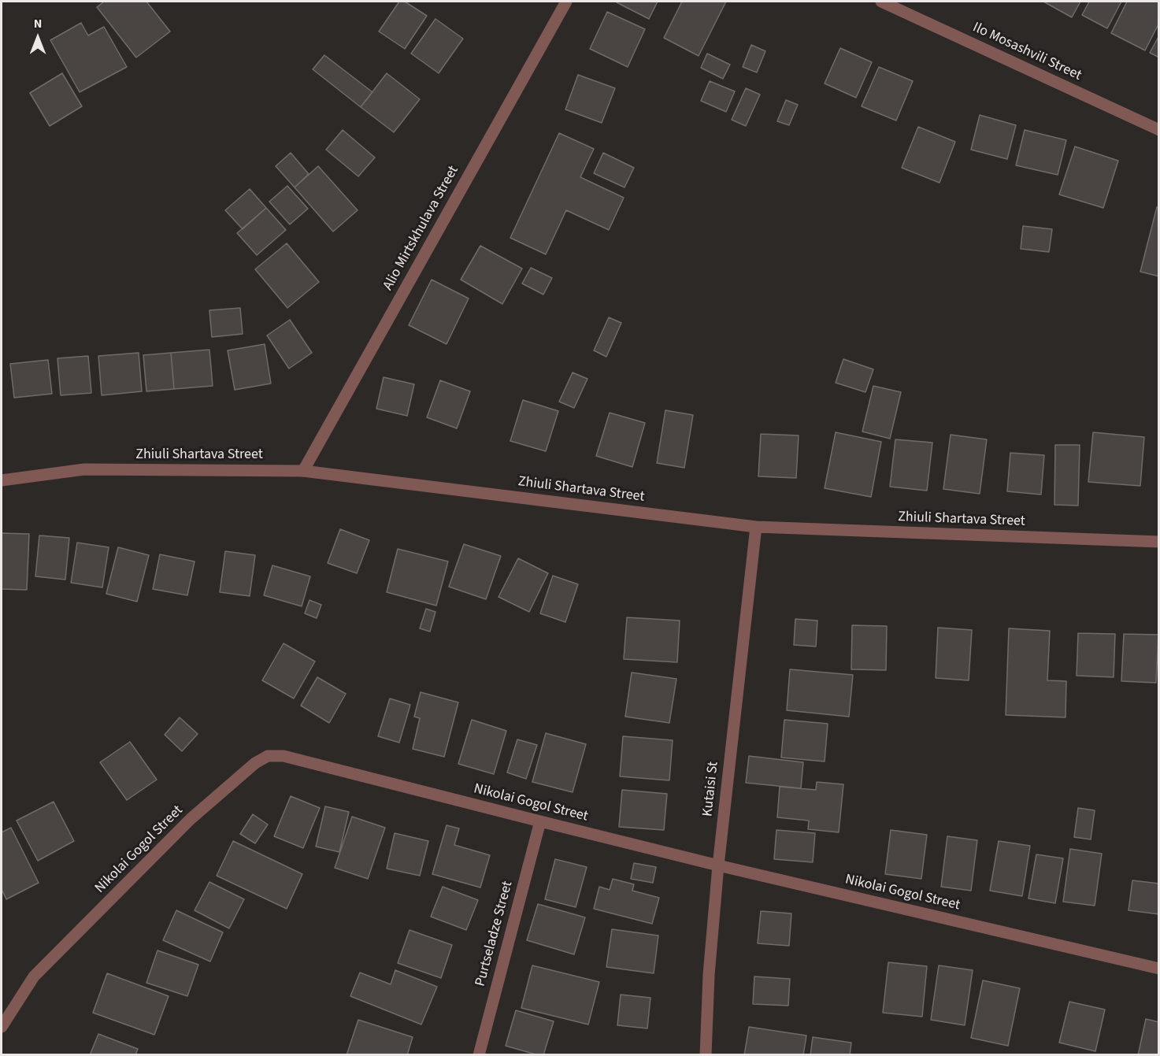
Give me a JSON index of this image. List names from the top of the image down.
{
  "streets": {
    "street": [
      "Ilo Mosashvili Street",
      "Alio Mirtskhulava Street",
      "Zhiuli Shartava Street",
      "Kutaisi St",
      "Nikolai Gogol Street",
      "Purtseladze Street"
    ]
  },
  "crossings": [
    ["Alio Mirtskhulava Street", "Zhiuli Shartava Street"],
    ["Zhiuli Shartava Street", "Kutaisi St"],
    ["Kutaisi St", "Nikolai Gogol Street"],
    ["Nikolai Gogol Street", "Purtseladze Street"]
  ],
  "north": "top"
}
